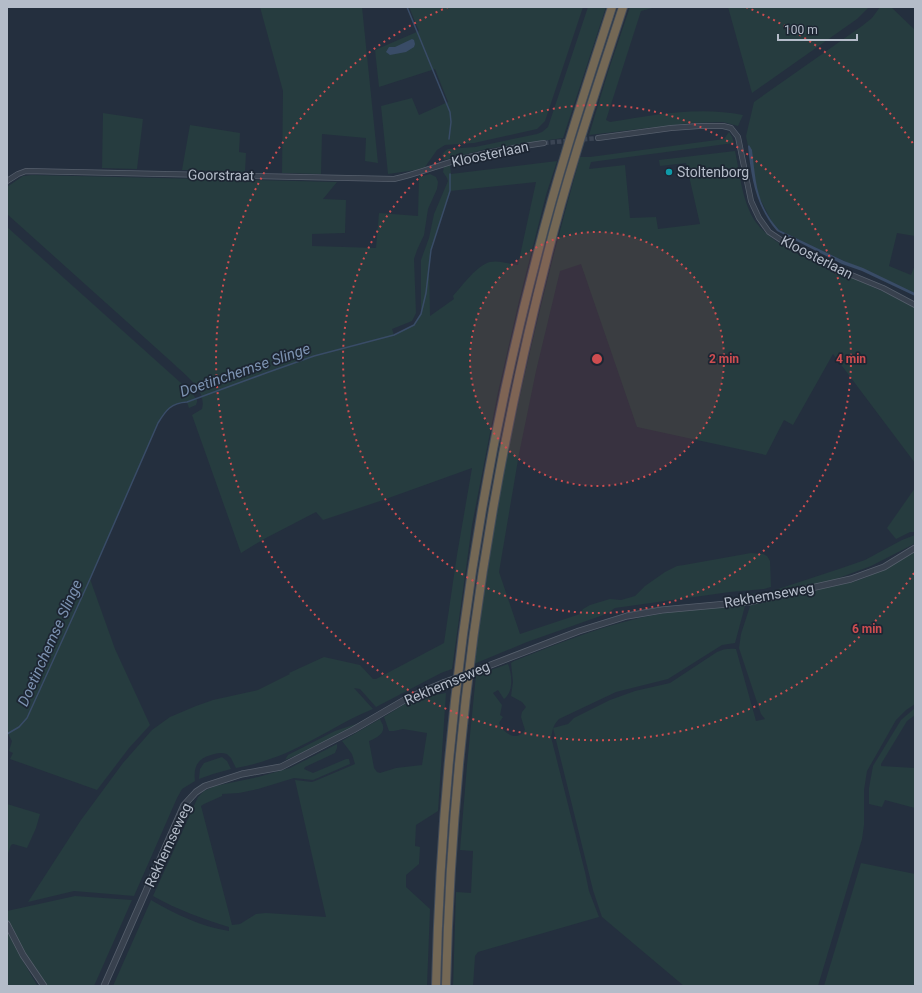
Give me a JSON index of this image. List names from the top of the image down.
{
  "streets": {
    "street": ["Kloosterlaan", "Goorstraat", "Rekhemseweg"]
  },
  "crossings": [
    ["Kloosterlaan", "Goorstraat"]
  ],
  "water": ["Doetinchemse Slinge"],
  "places": ["Stoltenborg"],
  "scale_bar": "100 m",
  "rings": ["2 min", "4 min", "6 min"]
}
